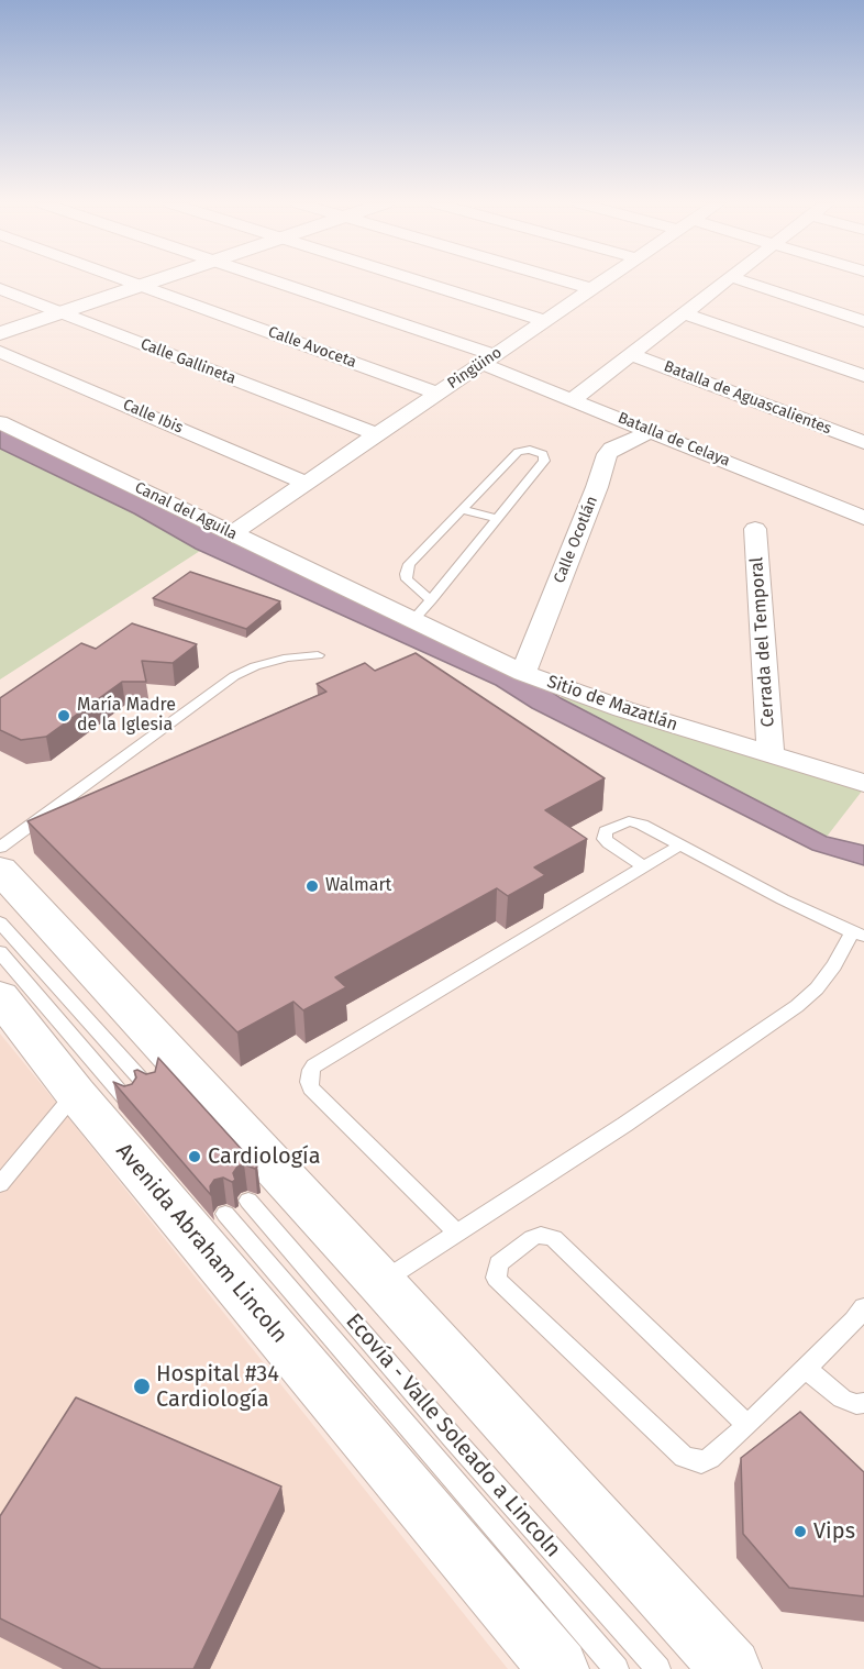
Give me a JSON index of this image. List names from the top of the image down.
{
  "streets": {
    "main road": ["Avenida Abraham Lincoln"],
    "street": [
      "Calle Avoceta",
      "Calle Gallineta",
      "Pingüino",
      "Batalla de Aguascalientes",
      "Calle Ibis",
      "Batalla de Celaya",
      "Canal del Aguila",
      "Calle Ocotlán",
      "Cerrada del Temporal",
      "Sitio de Mazatlán"
    ],
    "lane": ["Ecovía - Valle Soleado a Lincoln"]
  },
  "crossings": [
    ["Calle Avoceta", "Pingüino"],
    ["Calle Gallineta", "Pingüino"],
    ["Pingüino", "Calle Ibis"],
    ["Pingüino", "Batalla de Celaya"],
    ["Pingüino", "Canal del Aguila"],
    ["Batalla de Celaya", "Calle Ocotlán"],
    ["Canal del Aguila", "Sitio de Mazatlán"],
    ["Calle Ocotlán", "Sitio de Mazatlán"],
    ["Cerrada del Temporal", "Sitio de Mazatlán"]
  ],
  "places": [
    "María Madre de la Iglesia",
    "Walmart",
    "Cardiología",
    "Hospital #34 Cardiología",
    "Vips"
  ]
}
